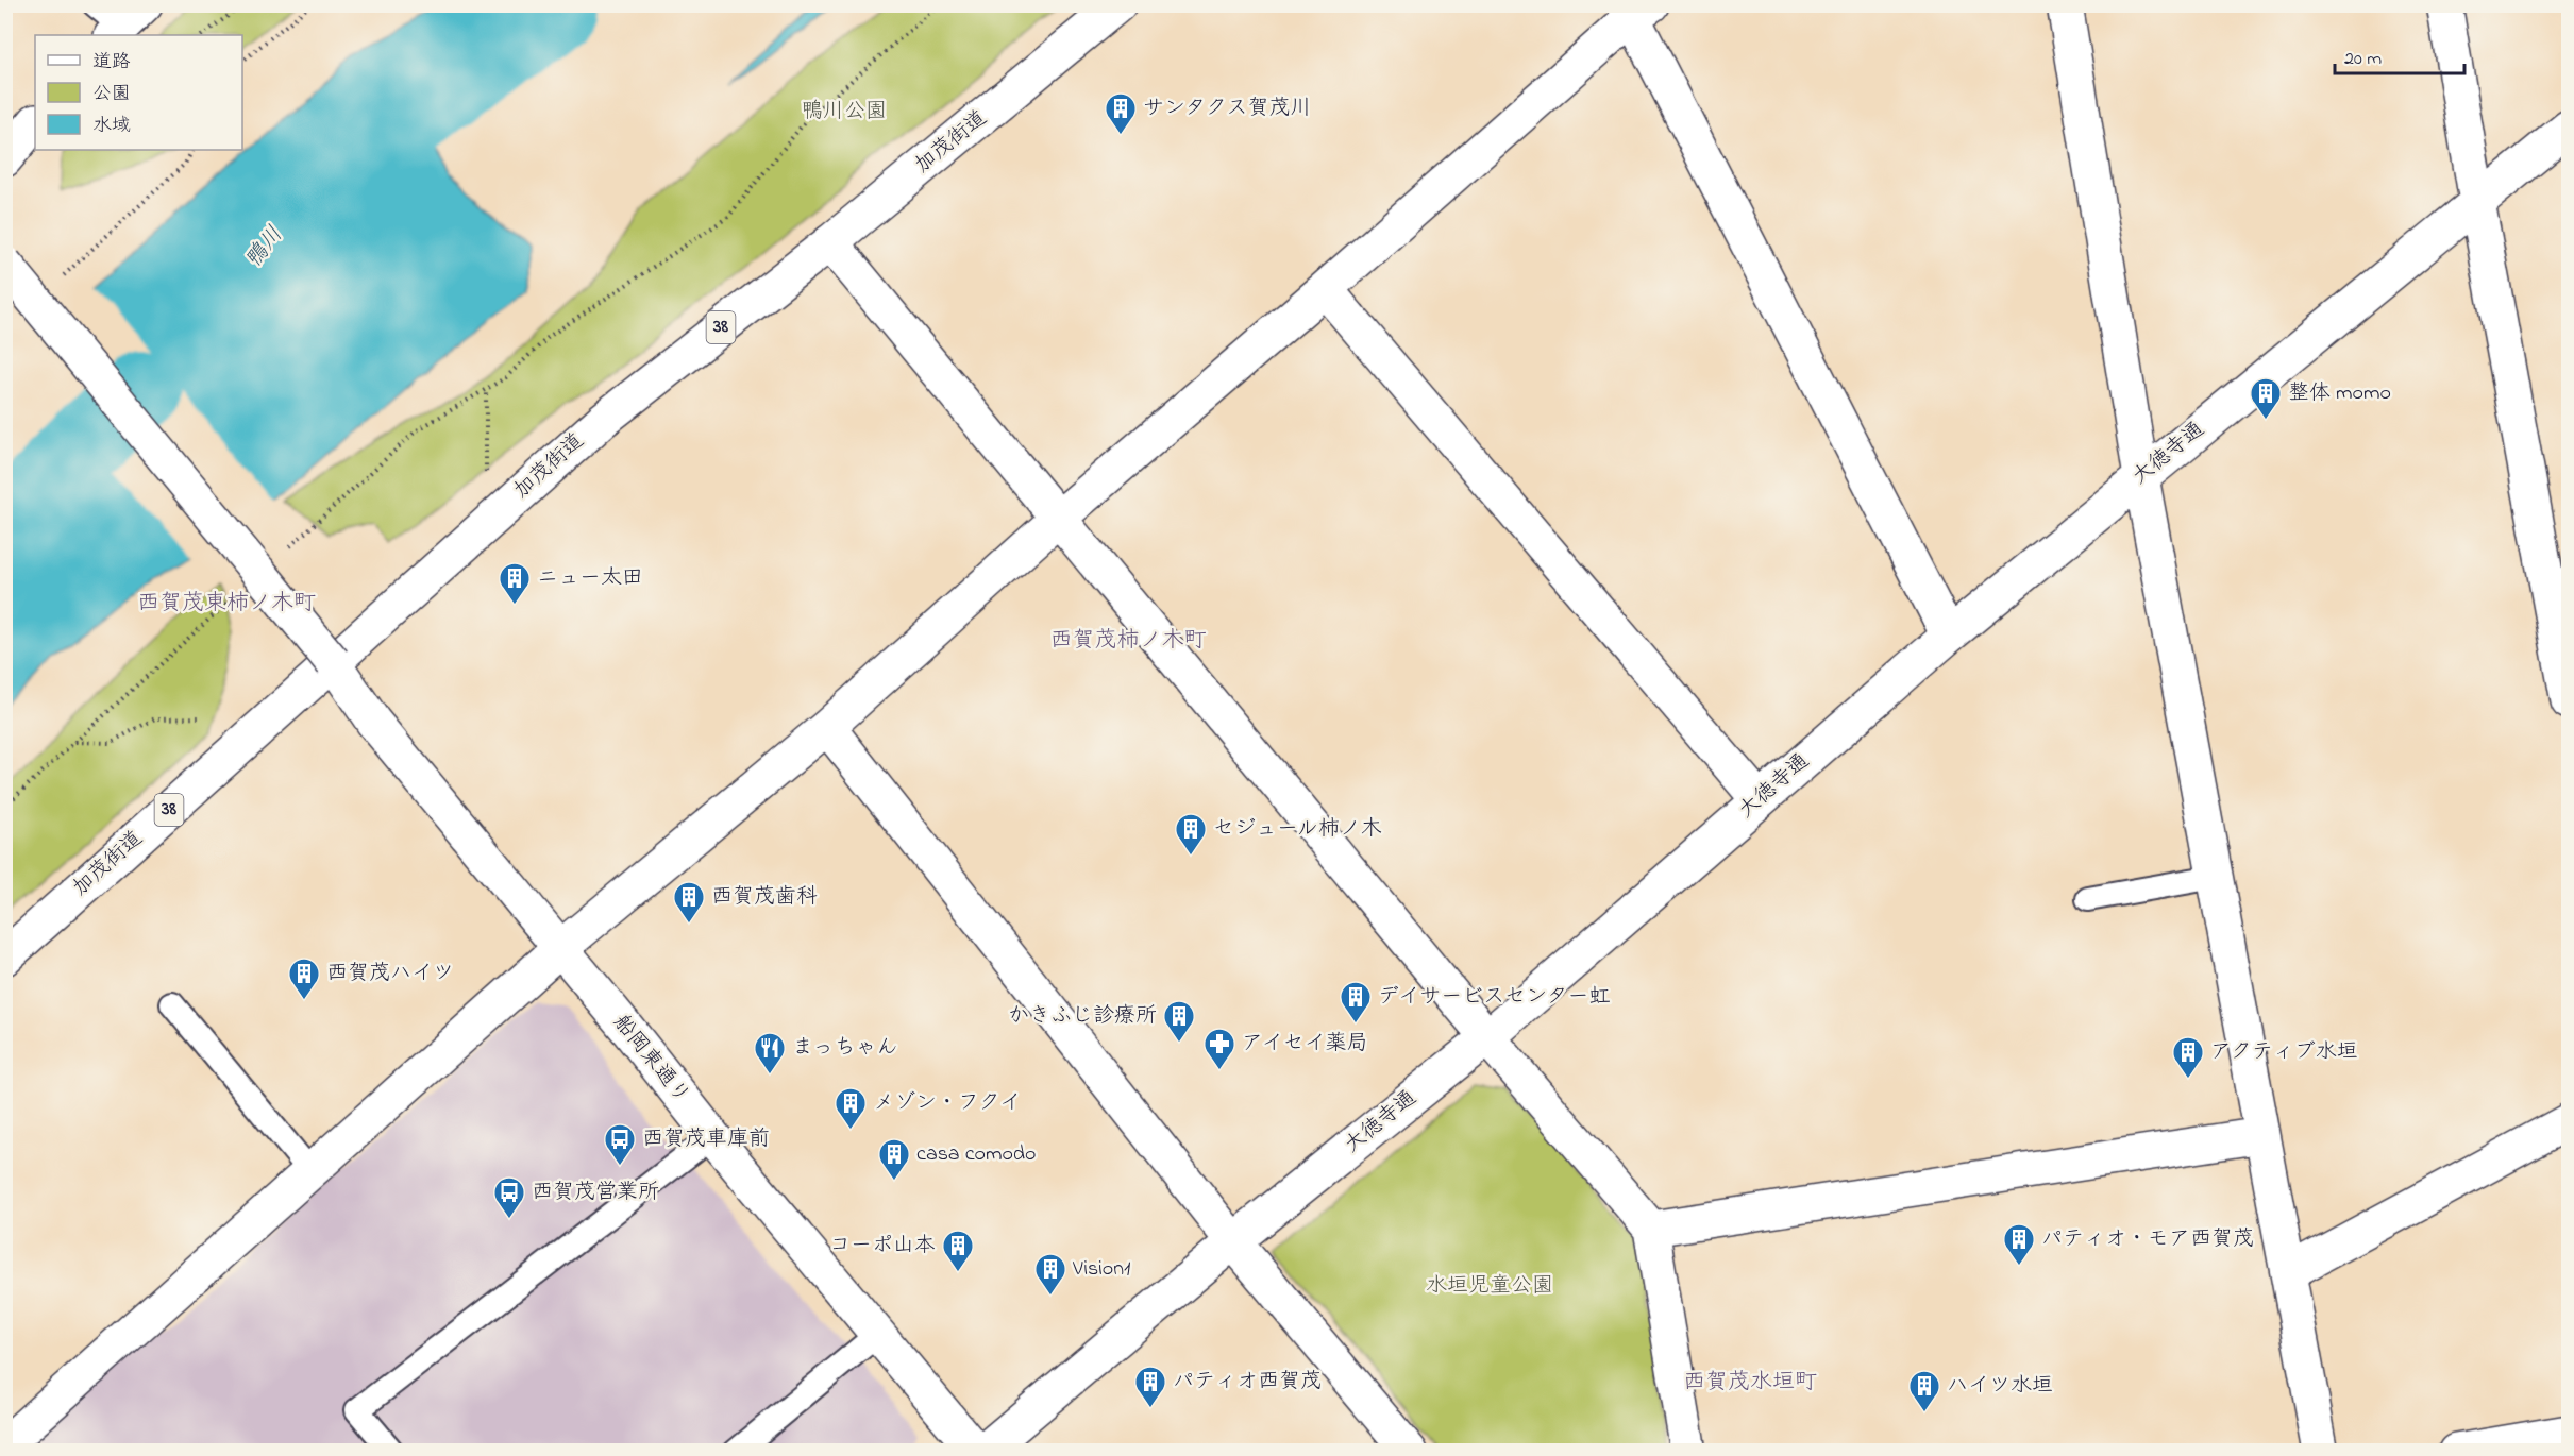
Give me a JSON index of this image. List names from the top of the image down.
{
  "streets": {
    "street": [
      "加茂街道",
      "38",
      "大徳寺通",
      "船岡東通り"
    ]
  },
  "crossings": [
    ["加茂街道", "船岡東通り"]
  ],
  "districts": ["西賀茂東柿ノ木町", "西賀茂柿ノ木町", "西賀茂水垣町"],
  "water": ["鴨川"],
  "parks": ["鴨川公園", "水垣児童公園"],
  "places": {
    "building": [
      "サンタクス賀茂川",
      "整体 momo",
      "ニュー太田",
      "セジュール柿ノ木",
      "西賀茂歯科",
      "西賀茂ハイツ",
      "デイサービスセンター虹",
      "かきふじ診療所",
      "アクティブ水垣",
      "メゾン・フクイ",
      "casa comodo",
      "パティオ・モア西賀茂",
      "コーポ山本",
      "Vision1",
      "パティオ西賀茂",
      "ハイツ水垣"
    ],
    "pharmacy": ["アイセイ薬局"],
    "restaurant": ["まっちゃん"],
    "bus stop": ["西賀茂車庫前", "西賀茂営業所"]
  },
  "legend": ["道路", "公園", "水域"],
  "scale_bar": "20 m"
}
